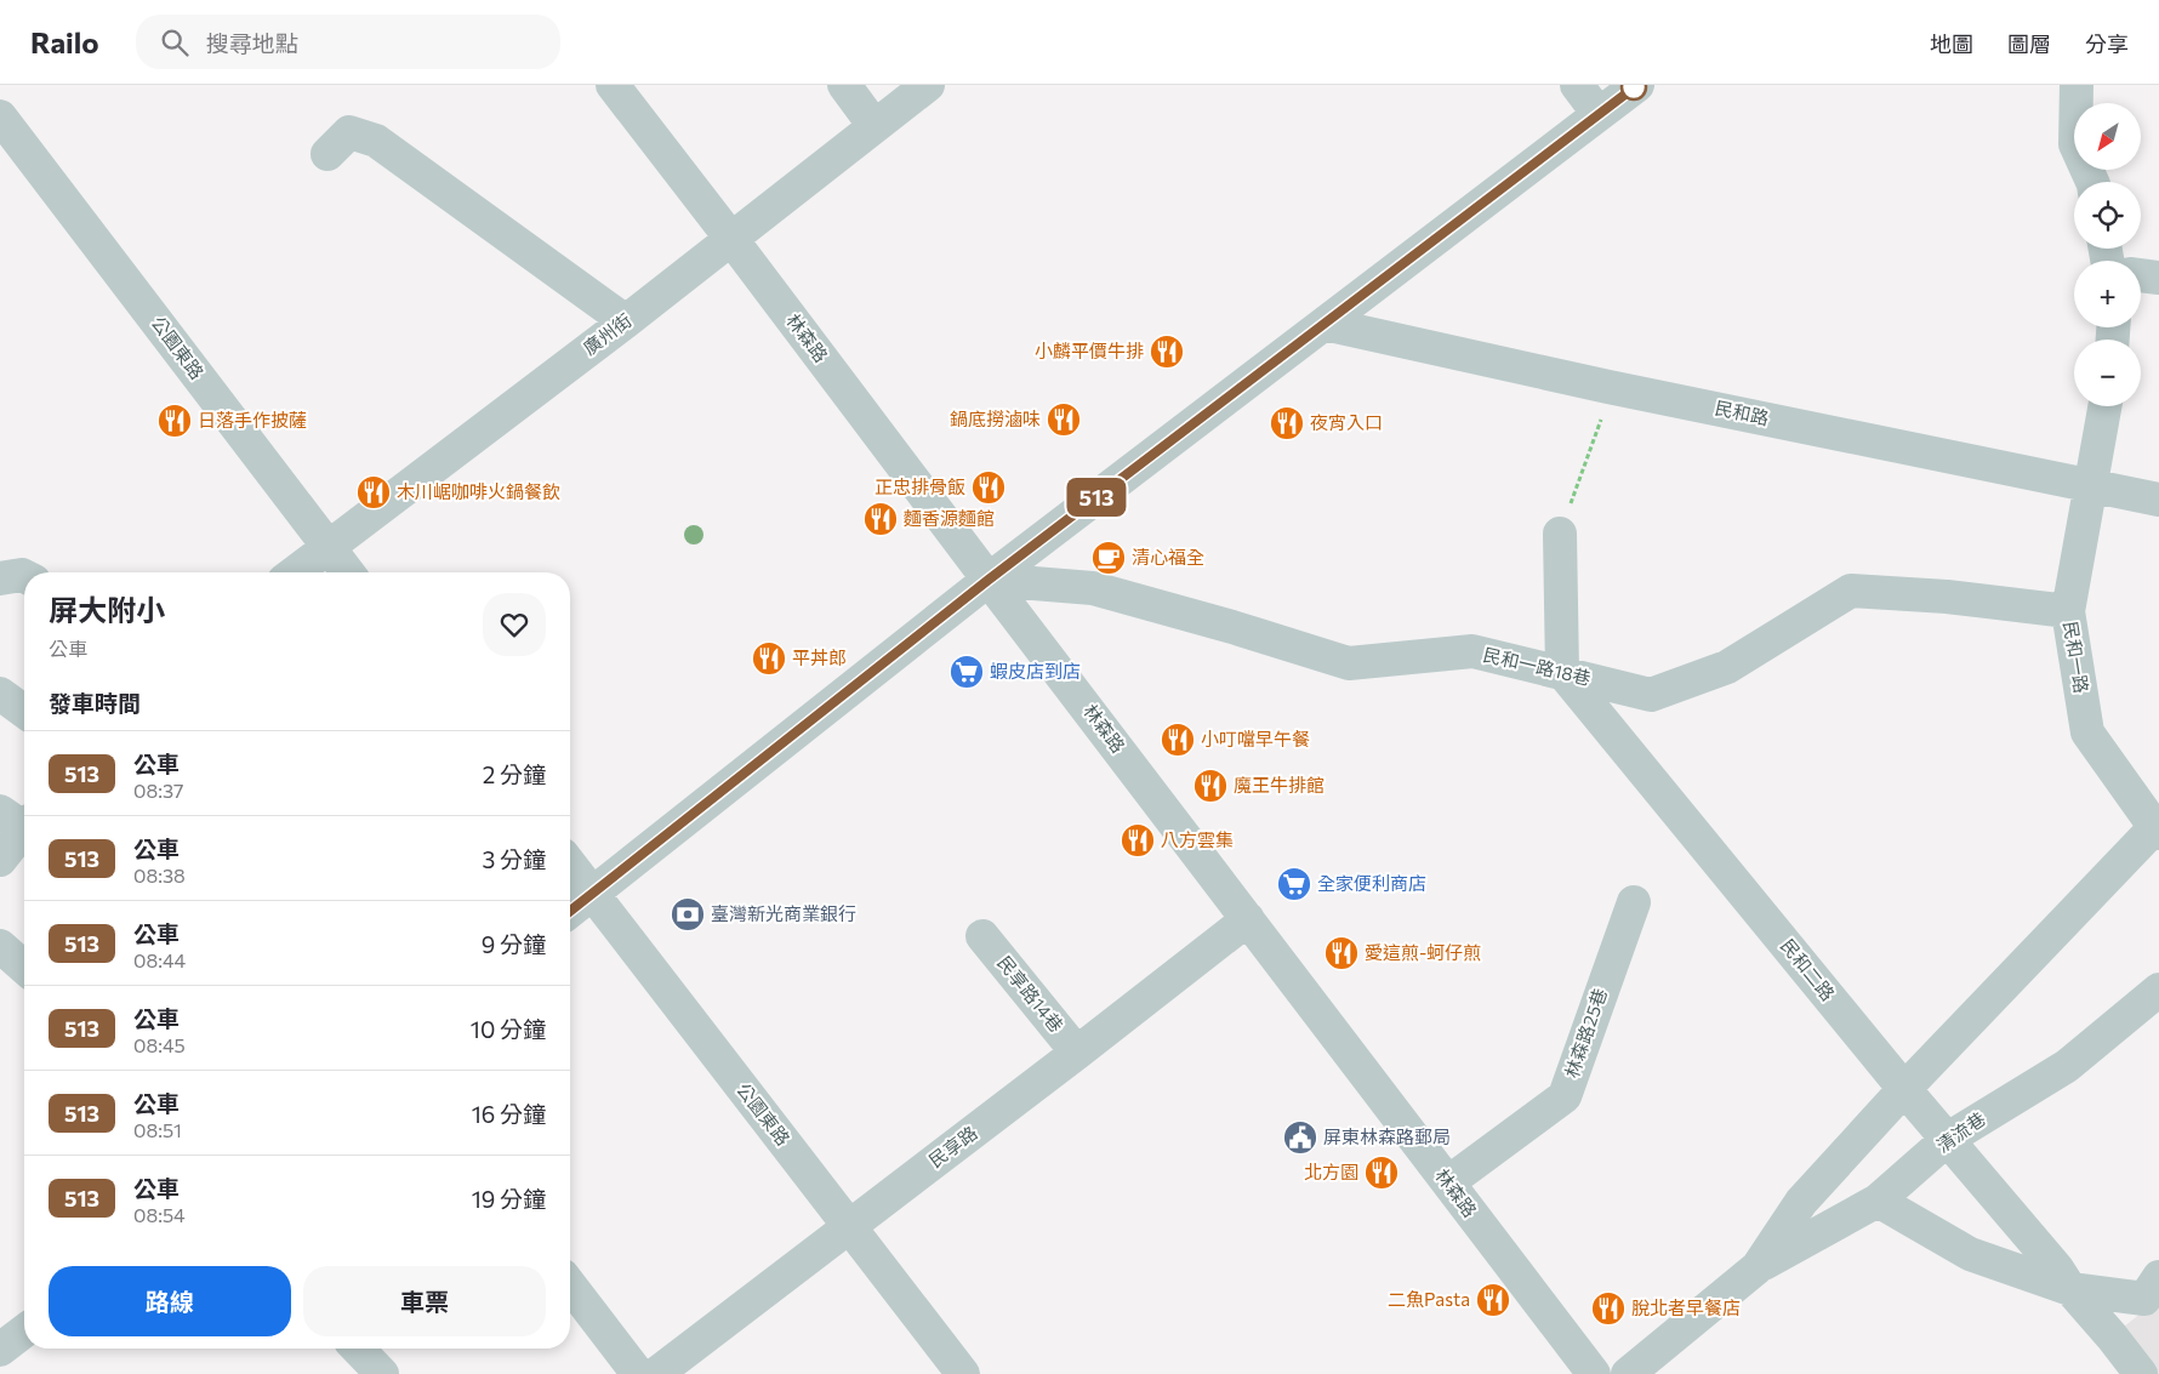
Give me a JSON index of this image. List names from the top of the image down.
{
  "streets": {
    "street": [
      "廣州街",
      "林森路",
      "公園東路",
      "民和路",
      "民和一路",
      "民和一路18巷",
      "民和二路",
      "民享路14巷",
      "林森路25巷",
      "清流巷",
      "民享路"
    ]
  },
  "crossings": [
    ["廣州街", "林森路"],
    ["廣州街", "公園東路"],
    ["林森路", "民和一路18巷"],
    ["林森路", "林森路25巷"],
    ["林森路", "民享路"],
    ["公園東路", "民享路"],
    ["民和路", "民和一路"],
    ["民和一路", "民和一路18巷"],
    ["民和一路18巷", "民和二路"],
    ["民和二路", "清流巷"],
    ["民享路14巷", "民享路"]
  ],
  "places": {
    "restaurant": [
      "小麟平價牛排",
      "鍋底撈滷味",
      "日落手作披薩",
      "夜宵入口",
      "正忠排骨飯",
      "木川崌咖啡火鍋餐飲",
      "麵香源麵館",
      "平丼郎",
      "小叮噹早午餐",
      "魔王牛排館",
      "八方雲集",
      "愛這煎-蚵仔煎",
      "北方園",
      "二魚Pasta",
      "脫北者早餐店"
    ],
    "cafe": ["清心福全"],
    "supermarket": ["蝦皮店到店", "全家便利商店"],
    "bank": ["臺灣新光商業銀行"],
    "public building": ["屏東林森路郵局"]
  },
  "lines": ["bus line 513"],
  "north": "bottom left",
  "page": {
    "header": "Railo",
    "search": "搜尋地點",
    "nav": ["地圖", "圖層", "分享"],
    "on_map": "513",
    "map_buttons": ["+", "−"],
    "heading": [
      ["屏大附小", "公車"],
      "發車時間"
    ],
    "list": [
      {
        "mark": "513",
        "name": "公車",
        "note": "08:37",
        "value": "2 分鐘"
      },
      {
        "mark": "513",
        "name": "公車",
        "note": "08:38",
        "value": "3 分鐘"
      },
      {
        "mark": "513",
        "name": "公車",
        "note": "08:44",
        "value": "9 分鐘"
      },
      {
        "mark": "513",
        "name": "公車",
        "note": "08:45",
        "value": "10 分鐘"
      },
      {
        "mark": "513",
        "name": "公車",
        "note": "08:51",
        "value": "16 分鐘"
      },
      {
        "mark": "513",
        "name": "公車",
        "note": "08:54",
        "value": "19 分鐘"
      }
    ],
    "buttons": ["路線", "車票"]
  }
}
